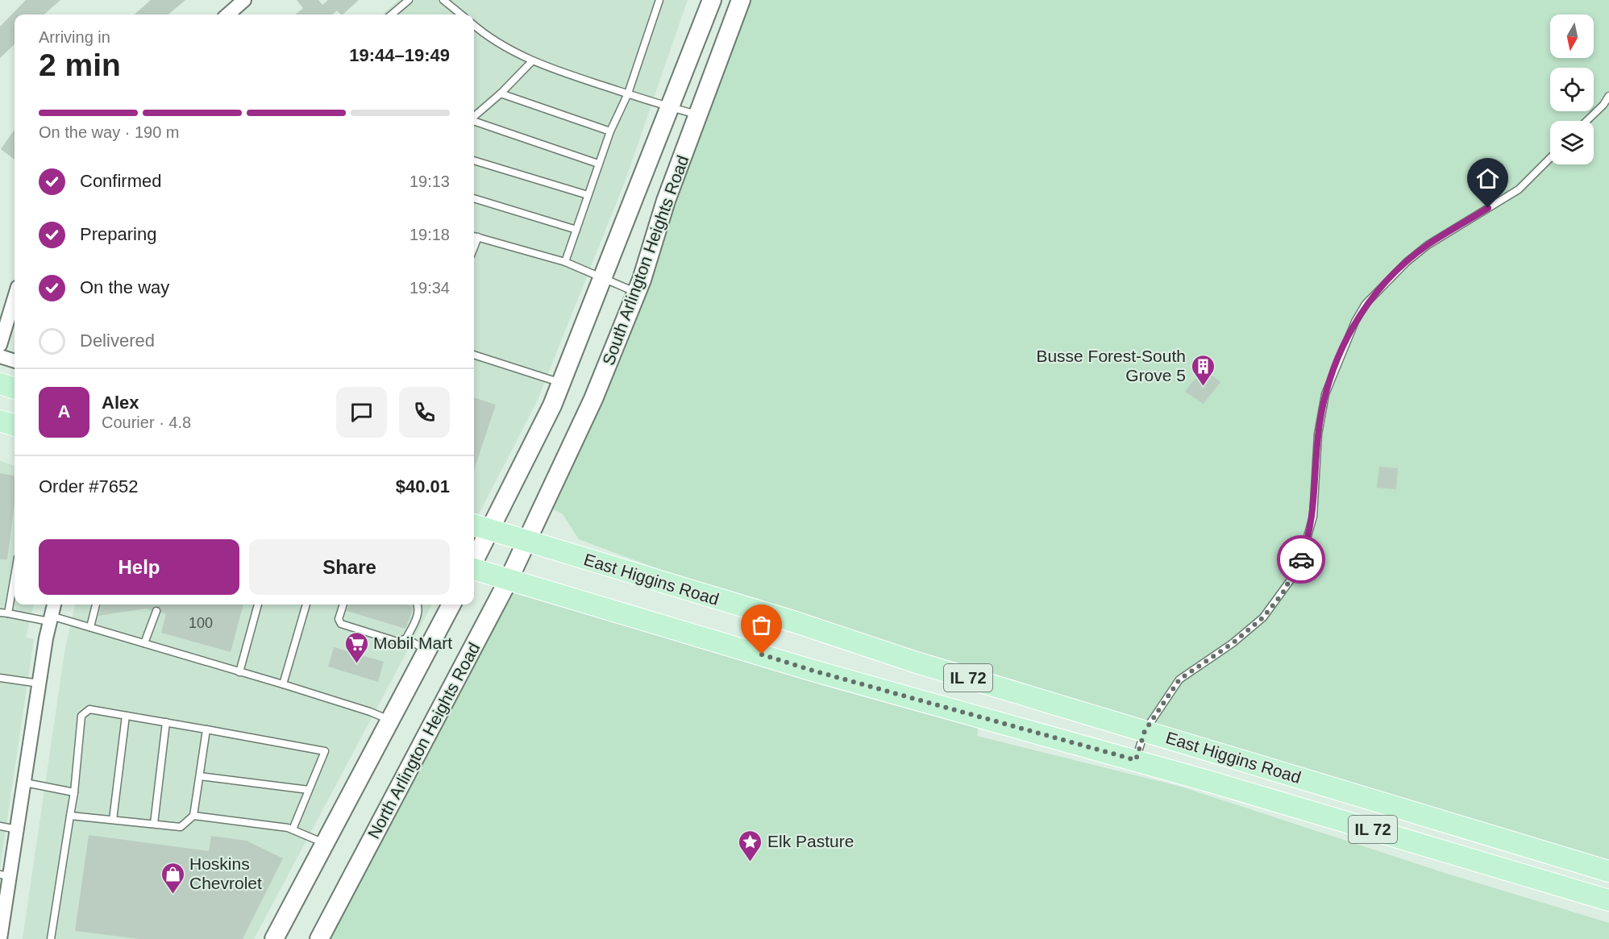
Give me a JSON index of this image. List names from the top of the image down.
{
  "streets": {
    "main road": [
      "South Arlington Heights Road",
      "East Higgins Road",
      "IL 72",
      "North Arlington Heights Road"
    ]
  },
  "crossings": [
    ["South Arlington Heights Road", "East Higgins Road"],
    ["South Arlington Heights Road", "North Arlington Heights Road"],
    ["East Higgins Road", "North Arlington Heights Road"]
  ],
  "places": {
    "building": ["Busse Forest-South Grove 5"],
    "supermarket": ["Mobil Mart"],
    "place": ["Elk Pasture"],
    "shop": ["Hoskins Chevrolet"]
  },
  "house_numbers": ["100"],
  "north": "bottom",
  "page": {
    "heading": ["2 min", "Arriving in", "19:44–19:49"],
    "panel": [
      "Alex",
      "Courier · 4.8",
      "Order #7652",
      "$40.01"
    ],
    "bar": "On the way · 190 m",
    "list": [
      ["Confirmed", "19:13"],
      ["Preparing", "19:18"],
      ["On the way", "19:34"],
      "Delivered"
    ],
    "round": "A",
    "buttons": ["Help", "Share"]
  }
}
